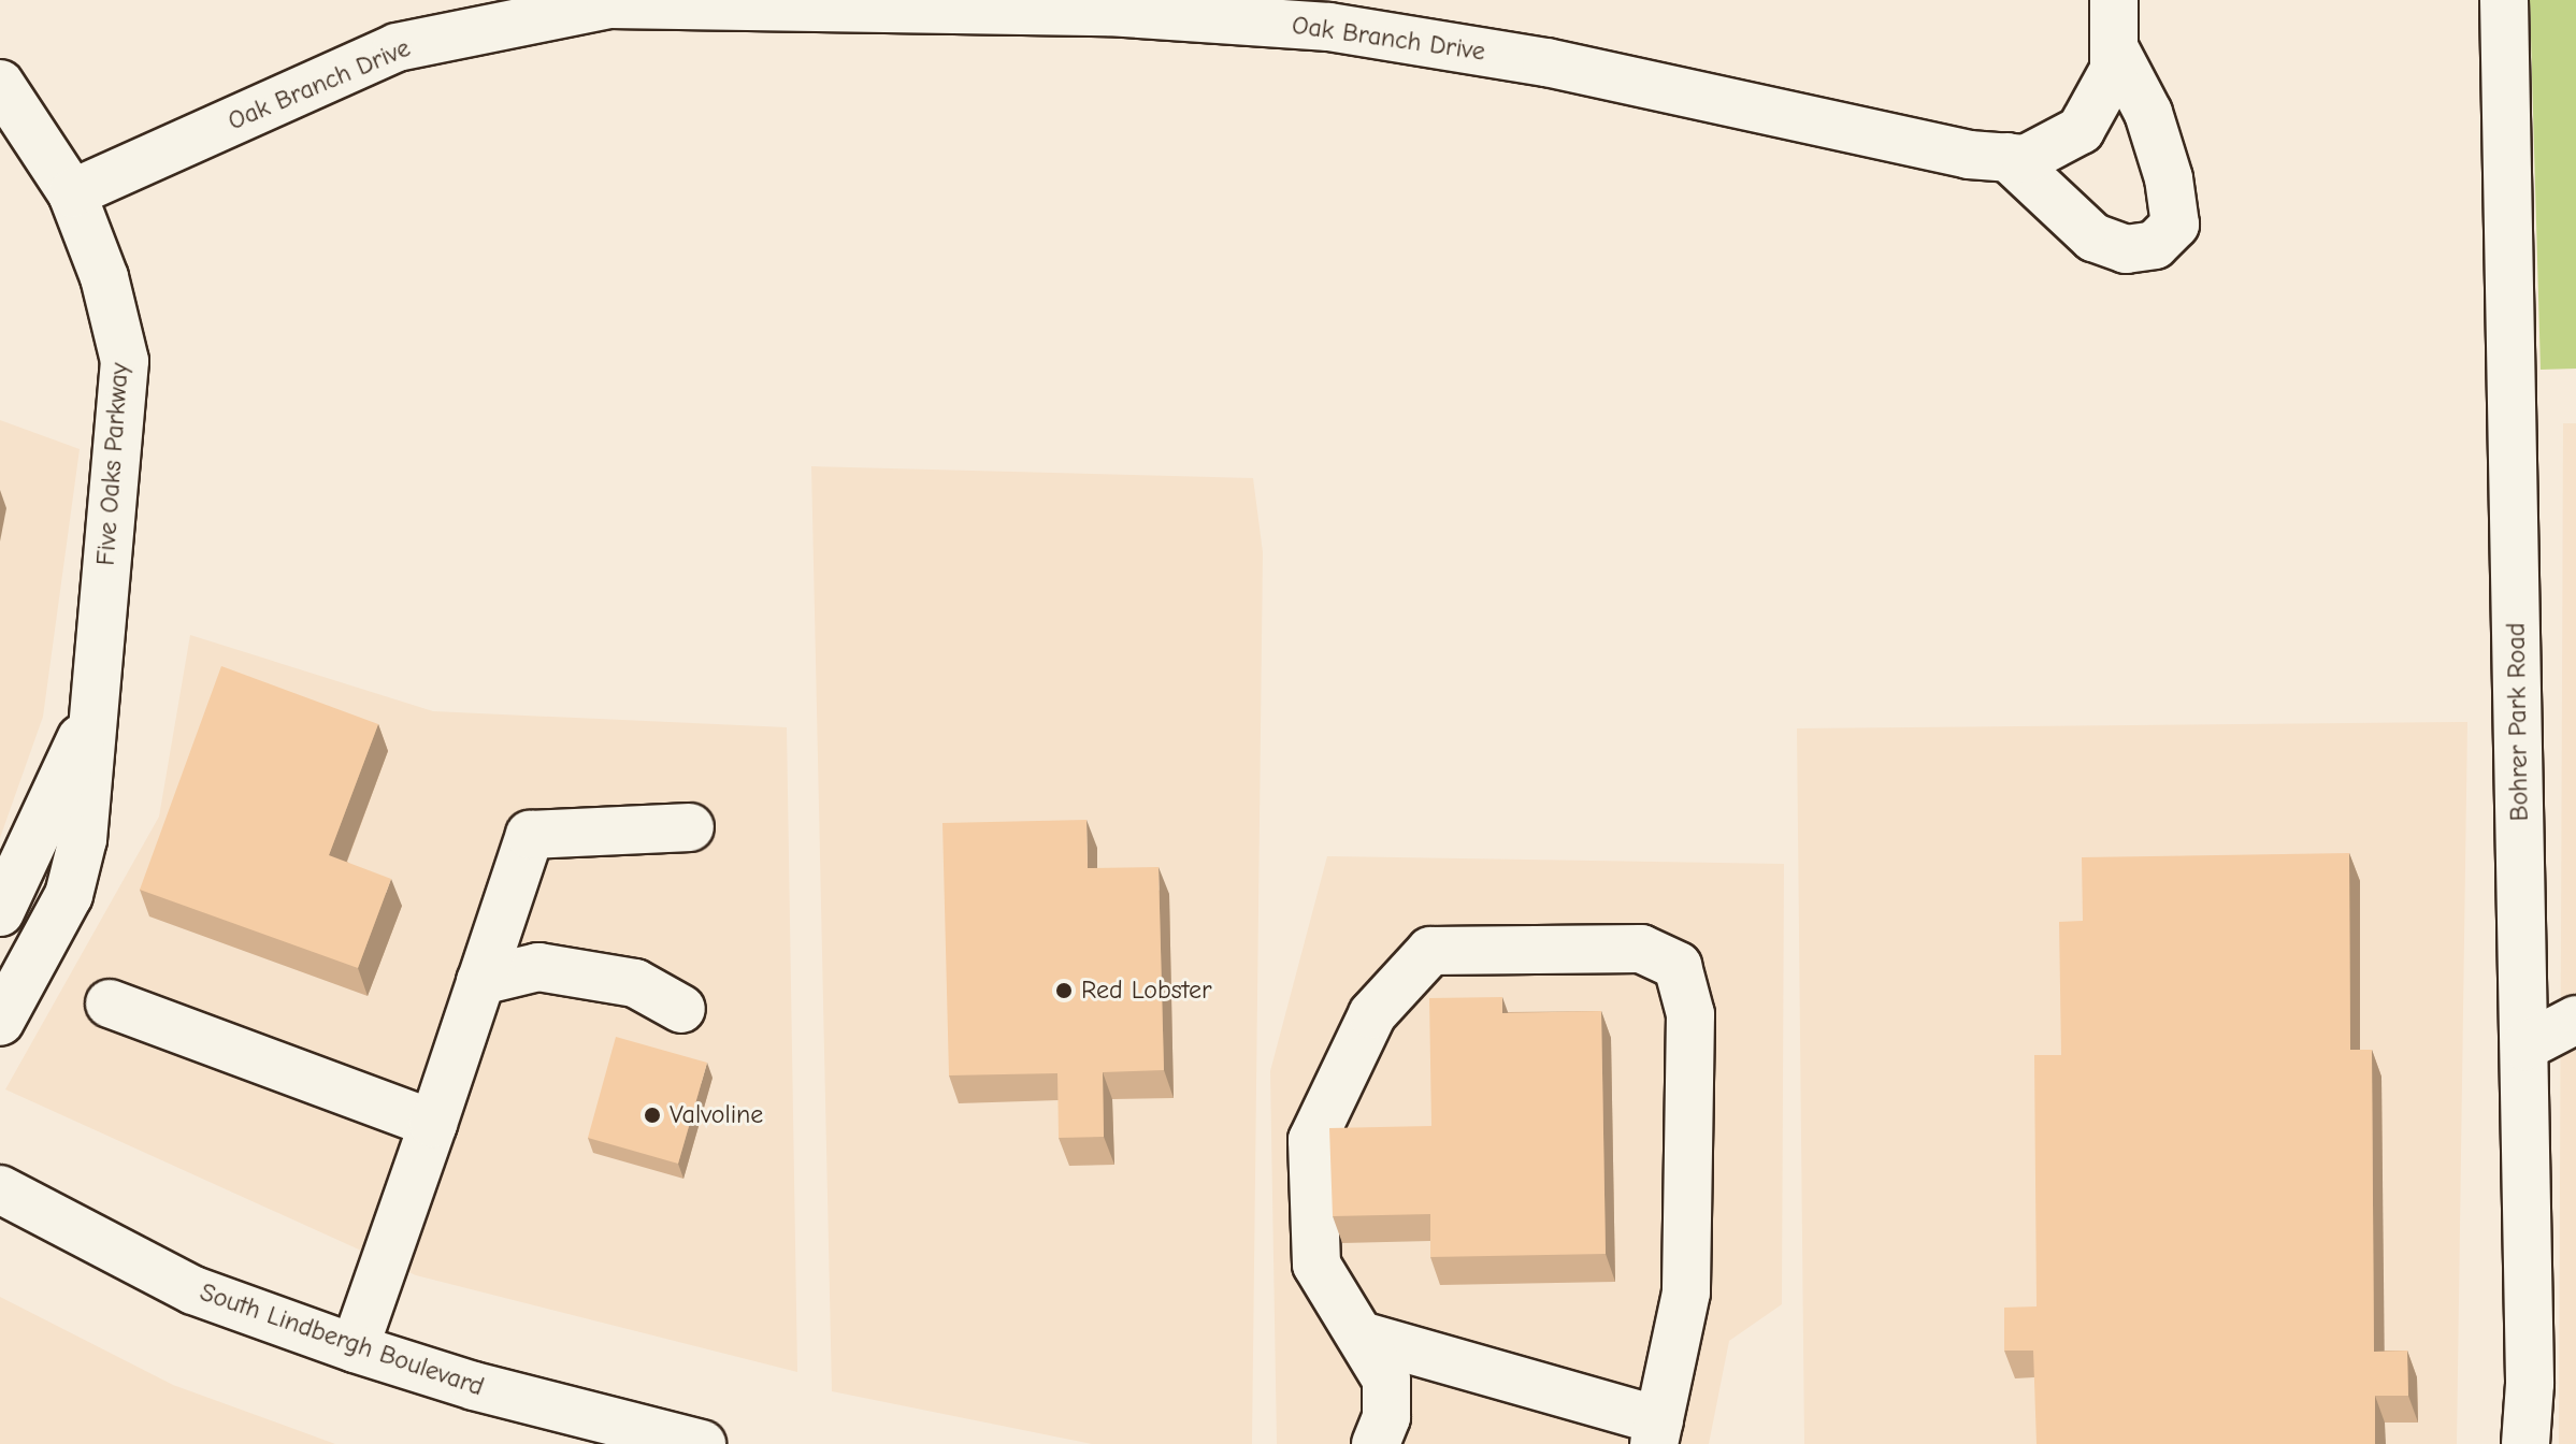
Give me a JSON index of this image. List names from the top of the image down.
{
  "streets": {
    "street": [
      "Oak Branch Drive",
      "Five Oaks Parkway",
      "Bohrer Park Road",
      "South Lindbergh Boulevard"
    ]
  },
  "crossings": [
    ["Oak Branch Drive", "Five Oaks Parkway"]
  ],
  "places": ["Red Lobster", "Valvoline"]
}
